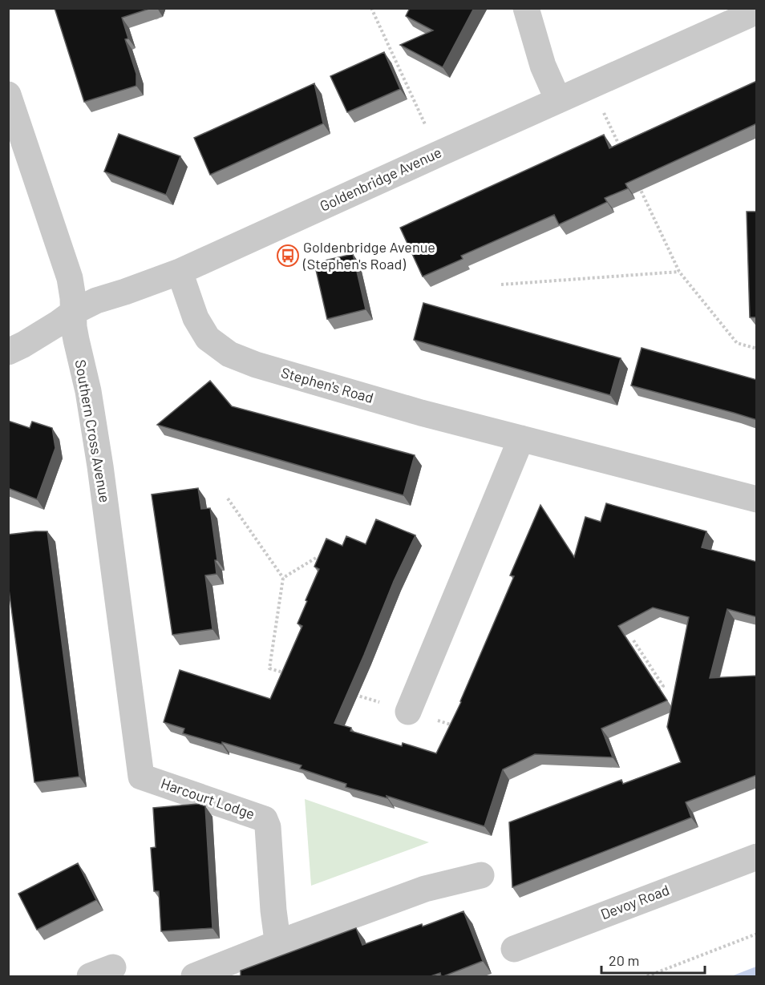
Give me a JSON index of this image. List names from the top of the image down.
{
  "streets": {
    "street": [
      "Goldenbridge Avenue",
      "Stephen's Road",
      "Southern Cross Avenue",
      "Harcourt Lodge",
      "Devoy Road"
    ]
  },
  "crossings": [
    ["Goldenbridge Avenue", "Stephen's Road"],
    ["Goldenbridge Avenue", "Southern Cross Avenue"],
    ["Southern Cross Avenue", "Harcourt Lodge"]
  ],
  "places": {
    "bus stop": ["Goldenbridge Avenue (Stephen's Road)"]
  },
  "scale_bar": "20 m"
}
